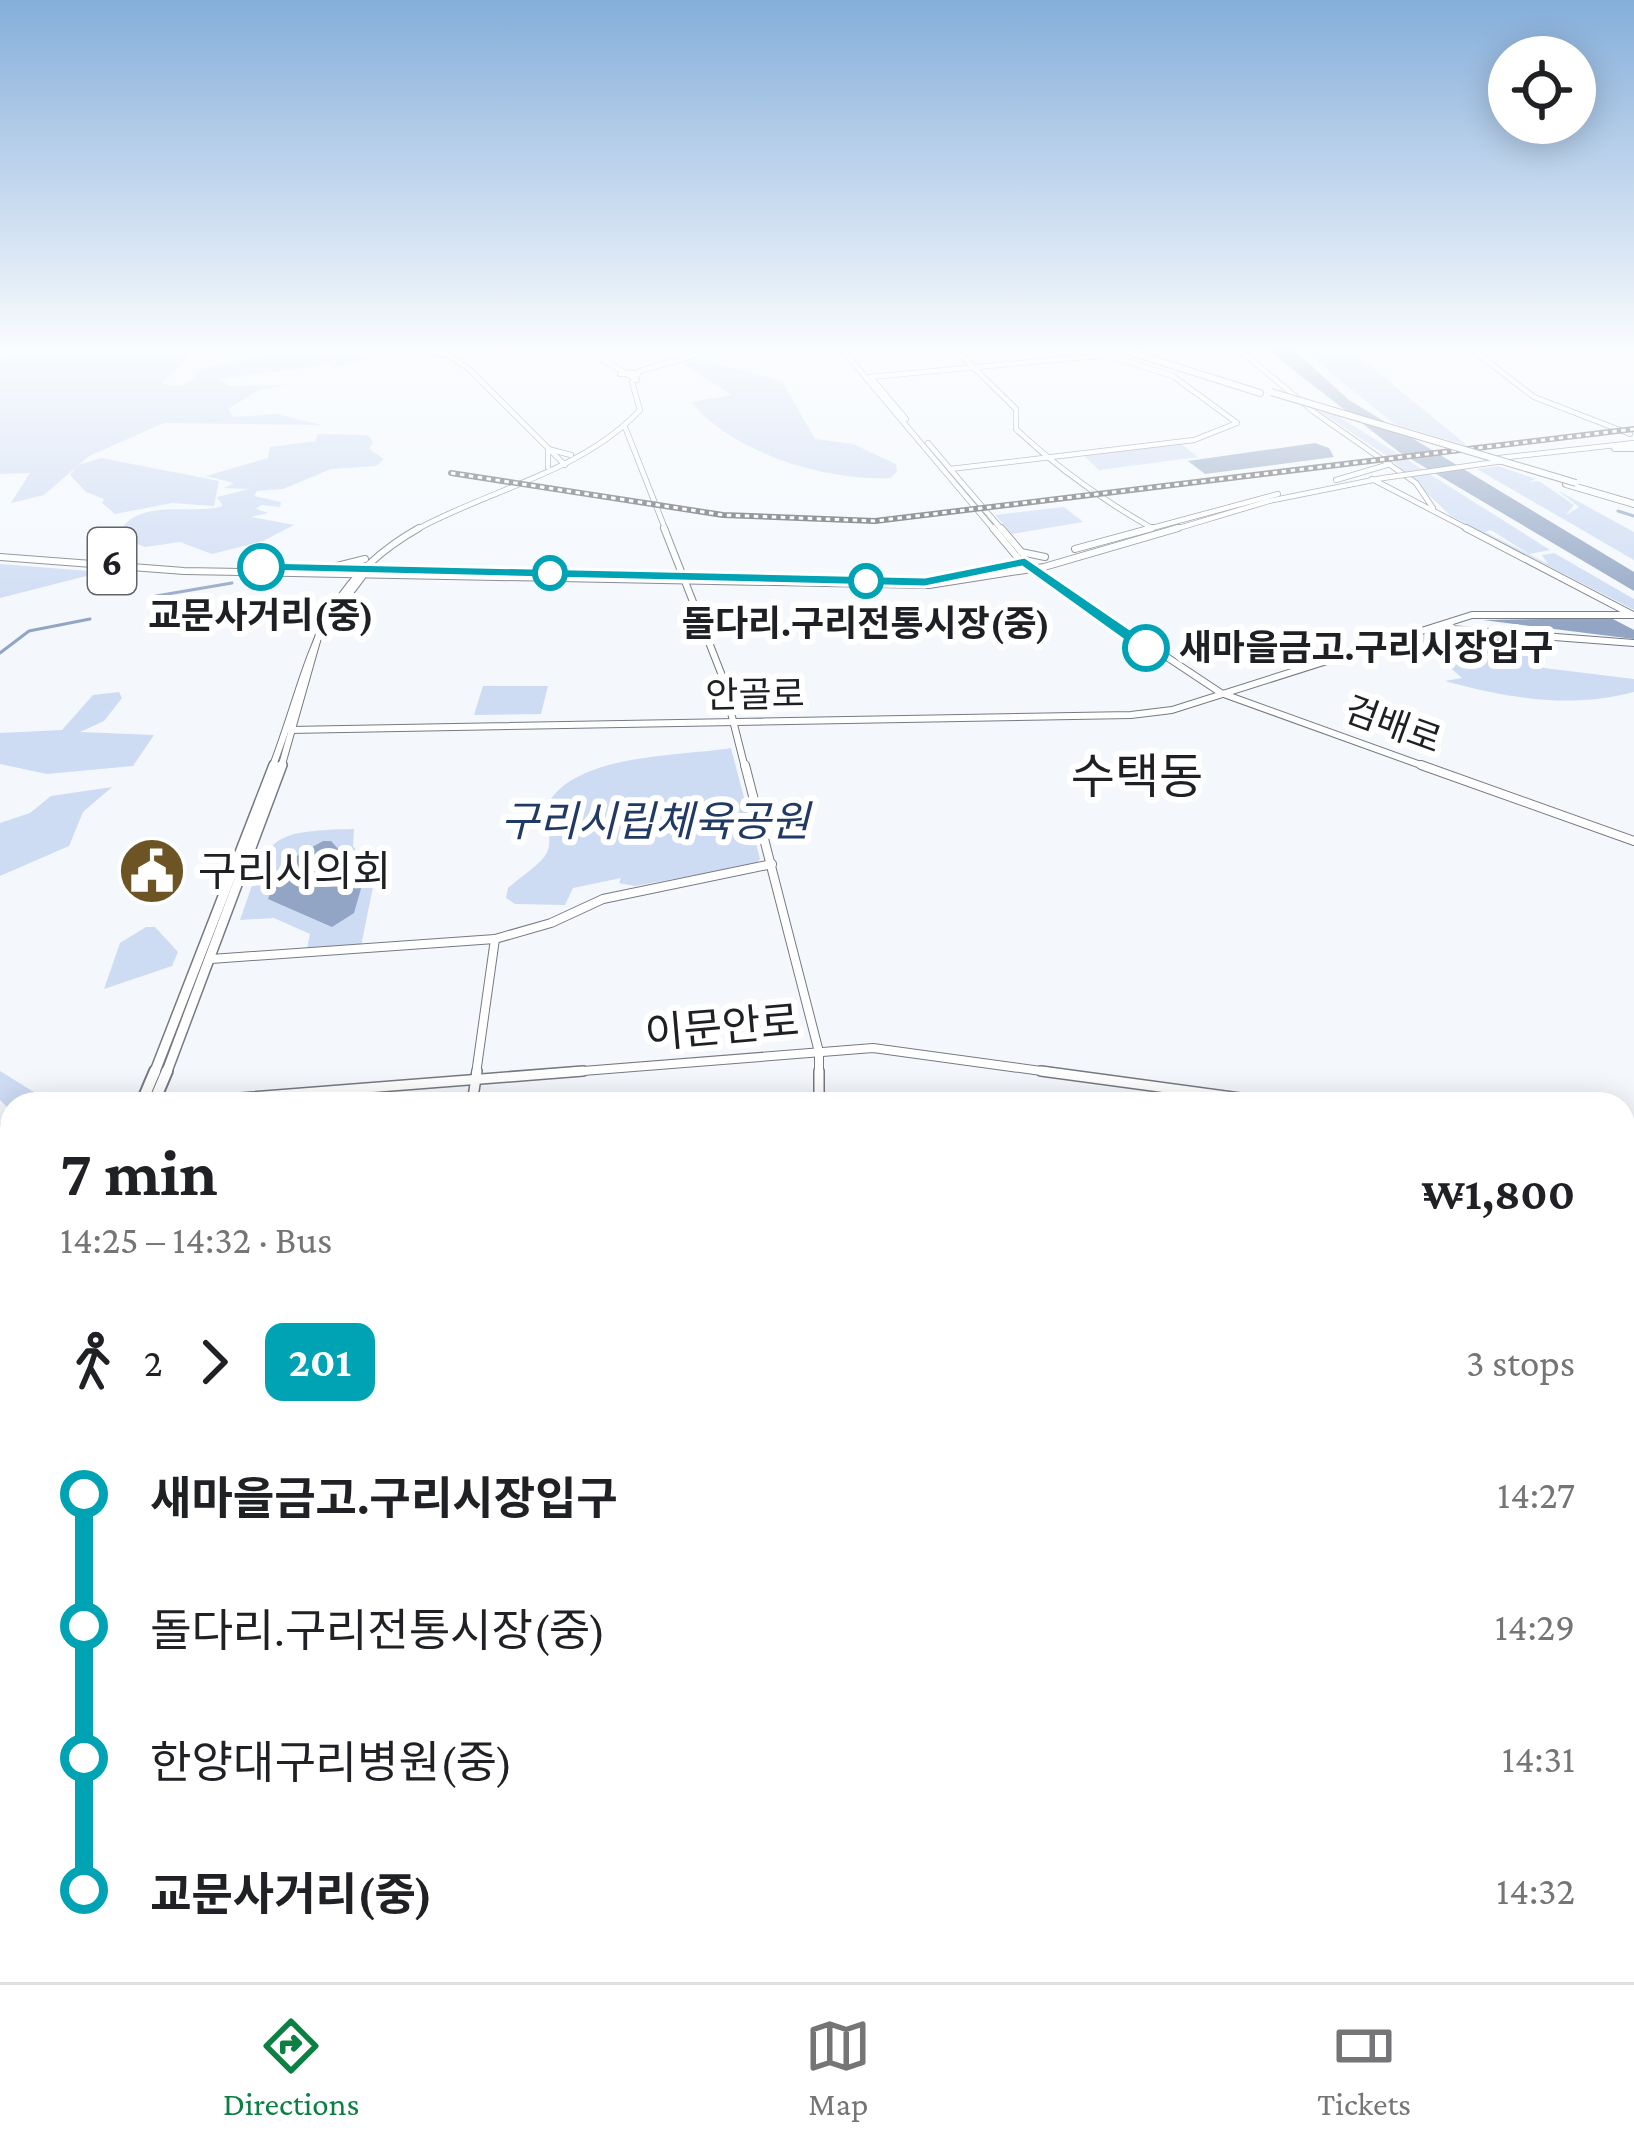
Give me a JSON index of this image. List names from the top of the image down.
{
  "streets": {
    "main road": ["6"],
    "street": ["안골로", "검배로", "이문안로"]
  },
  "crossings": [
    ["안골로", "검배로"]
  ],
  "districts": ["수택동"],
  "parks": ["구리시립체육공원"],
  "places": {
    "other": ["교문사거리(중)", "돌다리.구리전통시장(중)", "새마을금고.구리시장입구"],
    "public building": ["구리시의회"]
  },
  "lines": ["bus line 201"],
  "page": {
    "heading": ["7 min", "14:25 – 14:32 · Bus", "₩1,800"],
    "legs": ["2", "201", "3 stops"],
    "list": [
      {
        "name": "새마을금고.구리시장입구",
        "value": "14:27"
      },
      {
        "name": "돌다리.구리전통시장(중)",
        "value": "14:29"
      },
      {
        "name": "한양대구리병원(중)",
        "value": "14:31"
      },
      {
        "name": "교문사거리(중)",
        "value": "14:32"
      }
    ],
    "tabs": ["Directions", "Map", "Tickets"]
  }
}
